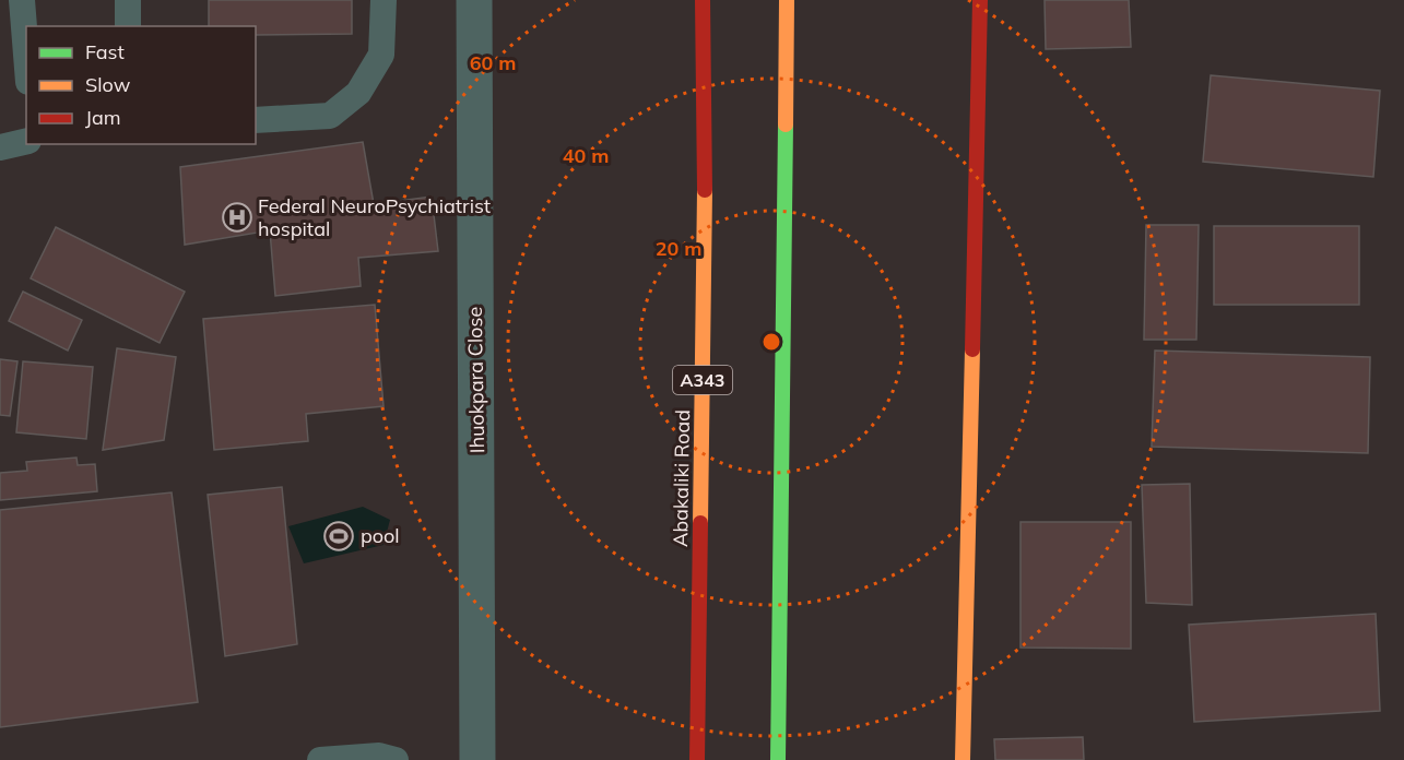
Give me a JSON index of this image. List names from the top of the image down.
{
  "streets": {
    "main road": ["A343", "Abakaliki Road"],
    "street": ["Ihuokpara Close"]
  },
  "places": {
    "hospital": ["Federal NeuroPsychiatrist hospital"],
    "sports": ["pool"]
  },
  "legend": ["Fast", "Slow", "Jam"],
  "rings": ["60 m", "40 m", "20 m"]
}
